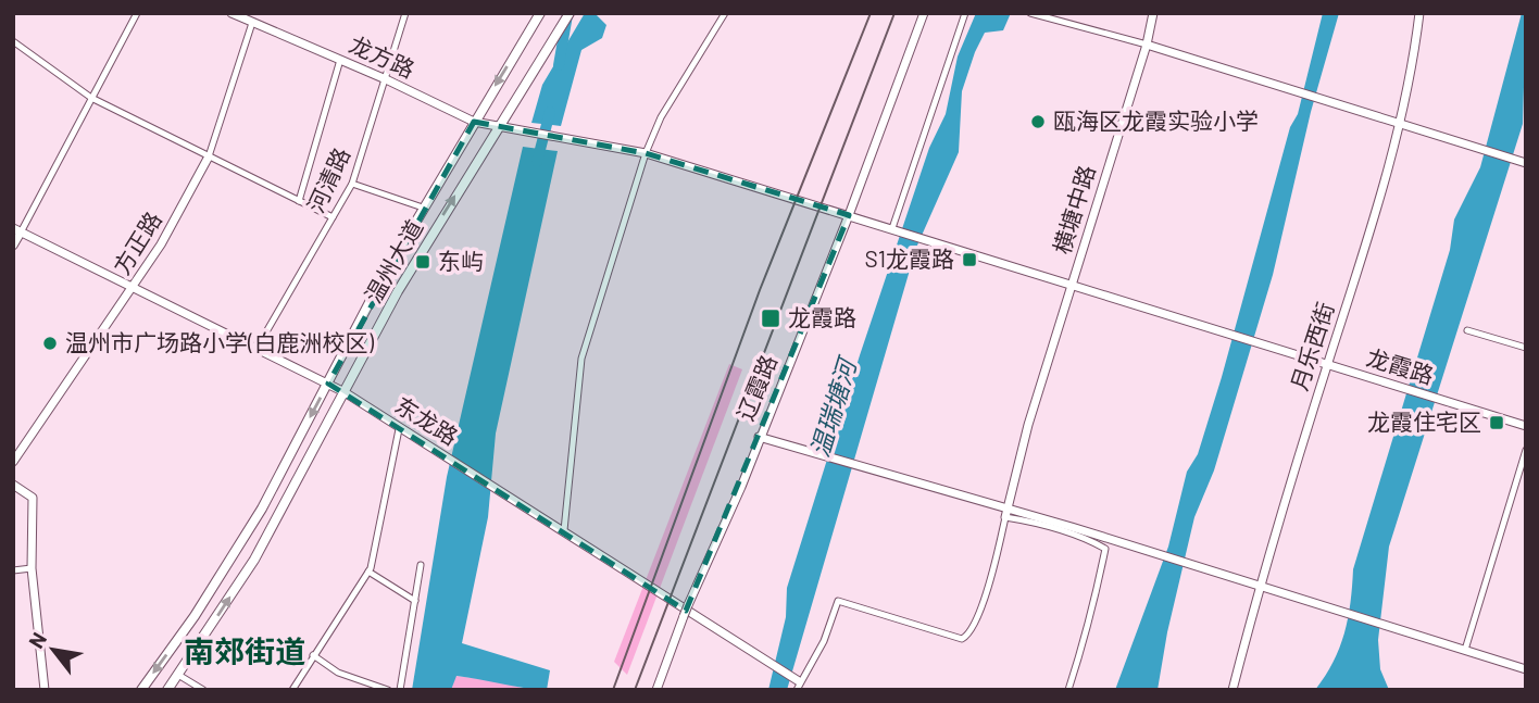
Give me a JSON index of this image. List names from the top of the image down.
{
  "streets": {
    "main road": ["温州大道"],
    "street": [
      "龙方路",
      "河清路",
      "横塘中路",
      "方正路",
      "月乐西街",
      "龙霞路",
      "辽霞路",
      "东龙路"
    ]
  },
  "crossings": [
    ["龙方路", "河清路"],
    ["龙方路", "方正路"],
    ["龙方路", "温州大道"],
    ["龙方路", "龙霞路"],
    ["河清路", "东龙路"],
    ["横塘中路", "龙霞路"],
    ["方正路", "东龙路"],
    ["温州大道", "龙霞路"],
    ["温州大道", "东龙路"],
    ["月乐西街", "龙霞路"],
    ["龙霞路", "辽霞路"]
  ],
  "districts": ["南郊街道"],
  "water": ["温瑞塘河"],
  "places": {
    "other": ["瓯海区龙霞实验小学", "温州市广场路小学(白鹿洲校区)"],
    "transit": [
      "S1龙霞路",
      "东屿",
      "龙霞路",
      "龙霞住宅区"
    ]
  },
  "north": "top left"
}
